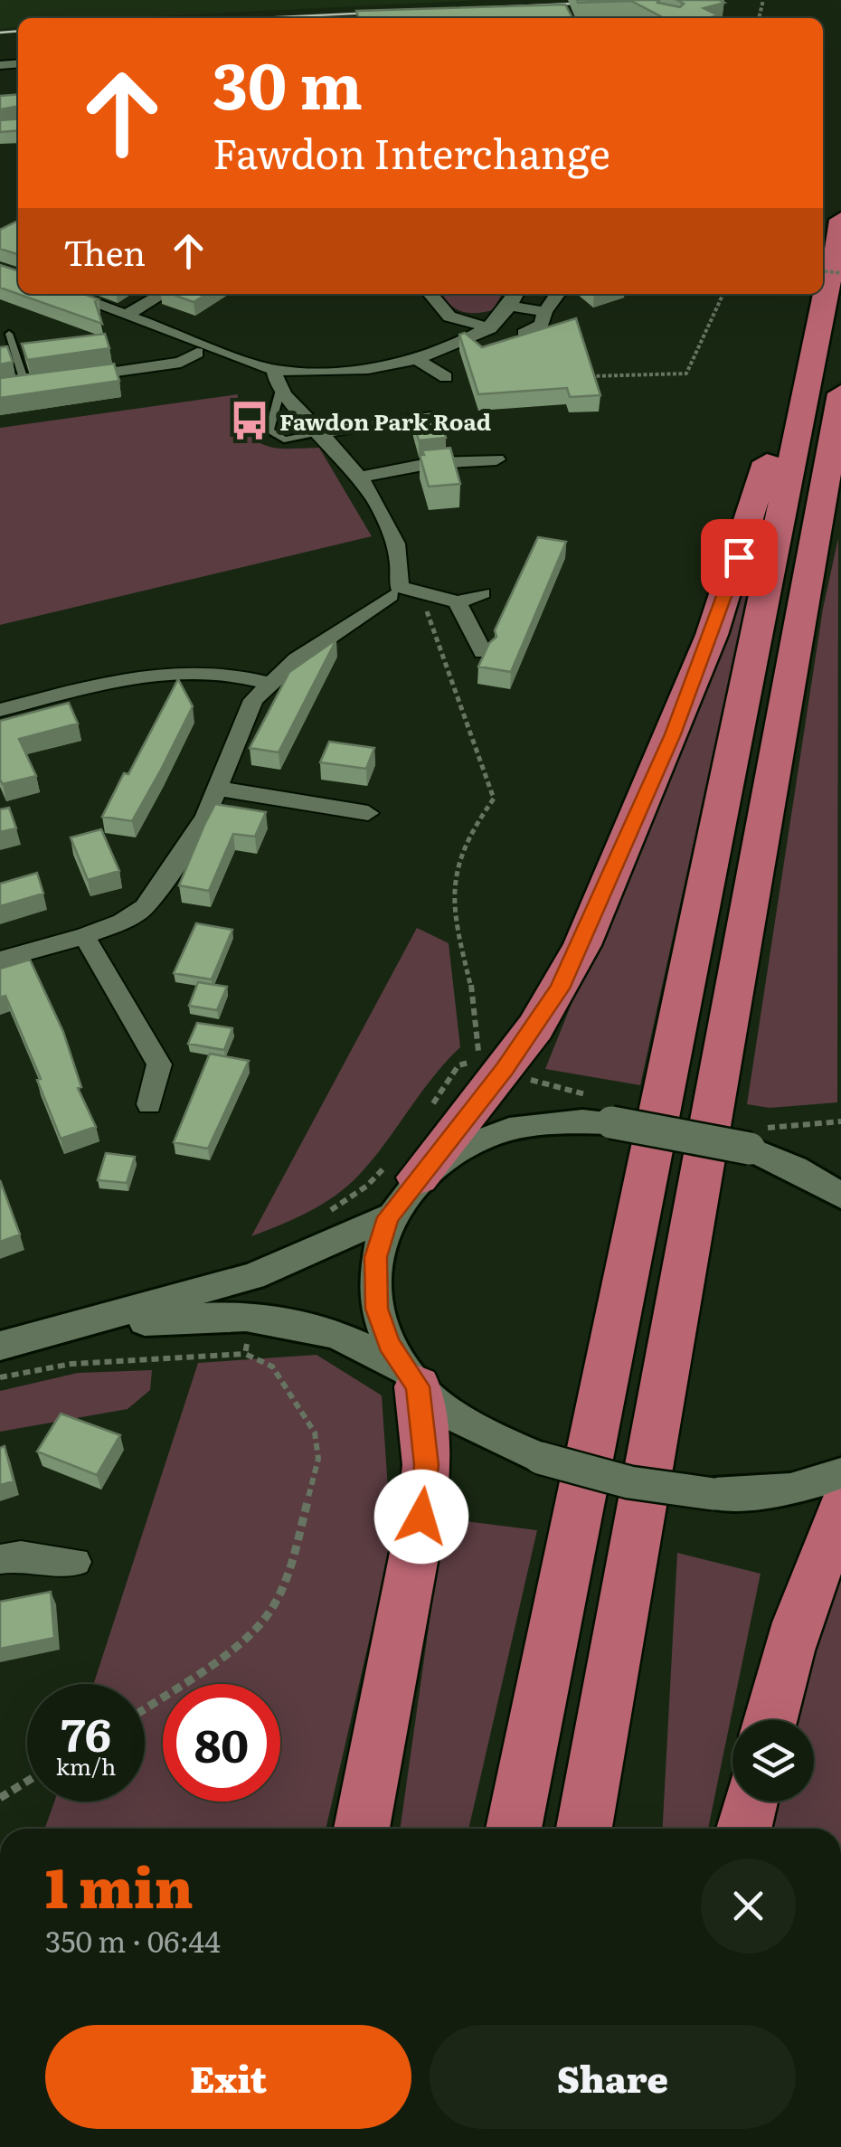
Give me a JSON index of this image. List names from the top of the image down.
{
  "places": {
    "bus stop": ["Fawdon Park Road"]
  },
  "page": {
    "turn": ["30 m", "Fawdon Interchange"],
    "then": "Then",
    "speed": "76 km/h",
    "limit": "80",
    "heading": ["1 min", "350 m · 06:44"],
    "buttons": ["Exit", "Share"]
  }
}
